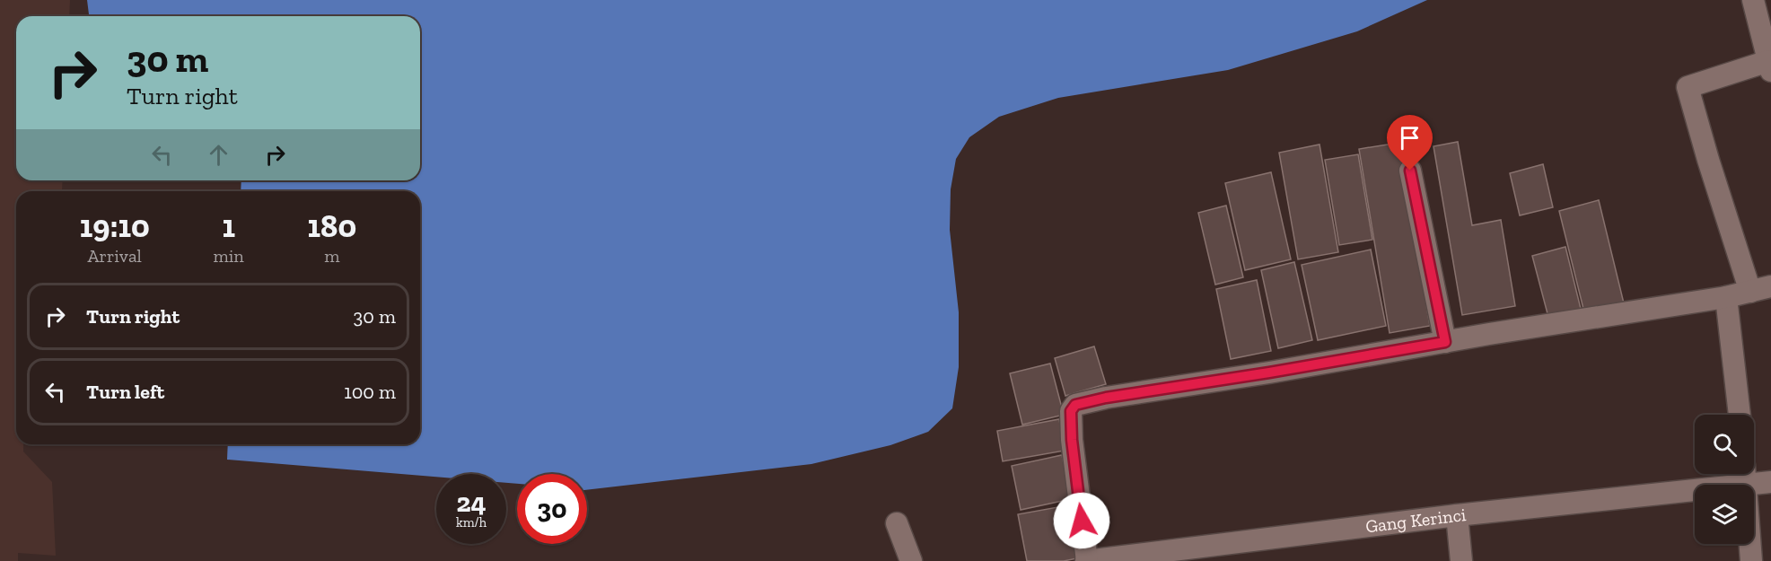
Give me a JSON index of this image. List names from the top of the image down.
{
  "streets": {
    "street": ["Gang Kerinci"]
  },
  "page": {
    "turn": ["30 m", "Turn right"],
    "eta": [
      "19:10",
      "Arrival",
      "1",
      "min",
      "180",
      "m"
    ],
    "list": [
      {
        "name": "Turn right",
        "value": "30 m"
      },
      {
        "name": "Turn left",
        "value": "100 m"
      }
    ],
    "speed": "24 km/h",
    "limit": "30"
  }
}
